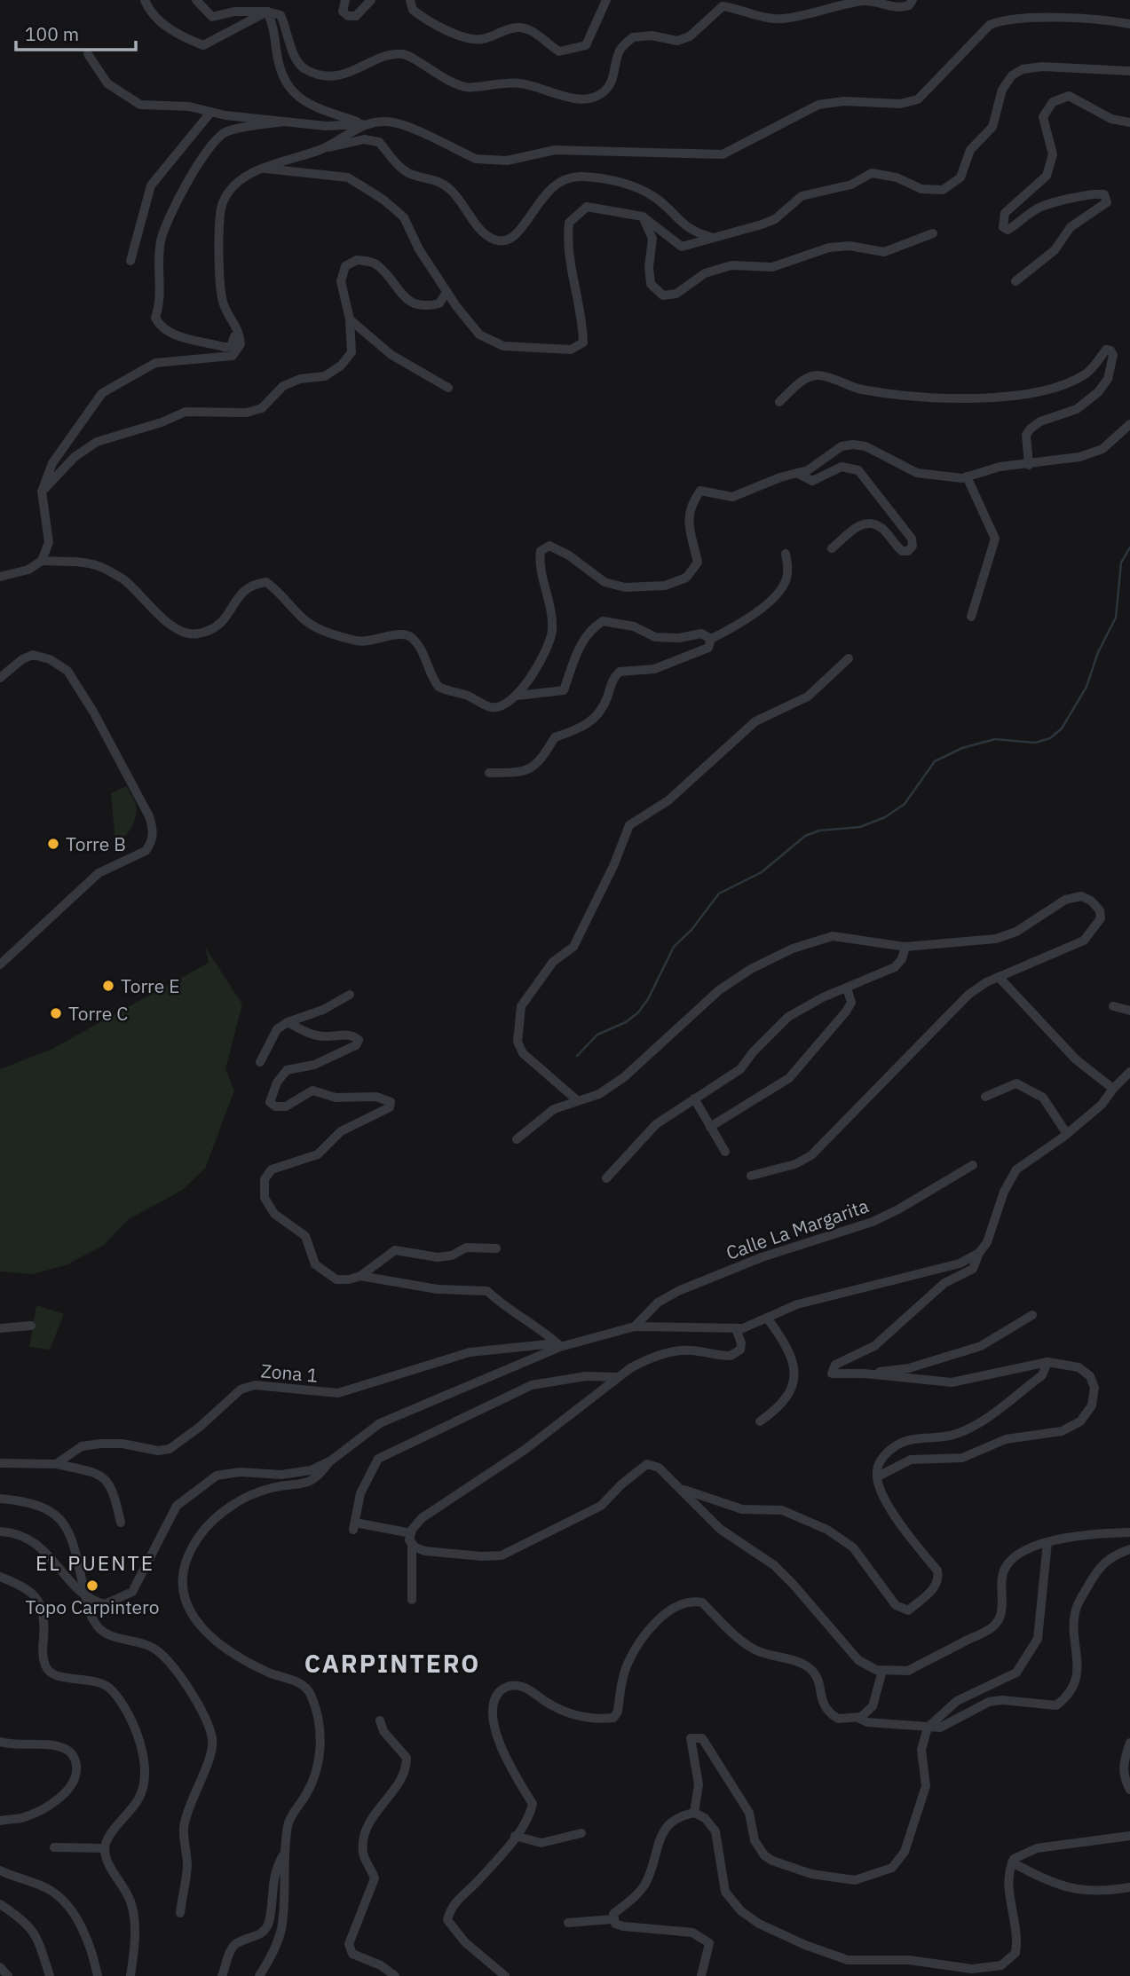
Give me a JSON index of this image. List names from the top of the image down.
{
  "streets": {
    "street": ["Calle La Margarita", "Zona 1"]
  },
  "districts": ["EL PUENTE", "CARPINTERO"],
  "places": [
    "Torre B",
    "Torre E",
    "Torre C",
    "Topo Carpintero"
  ],
  "scale_bar": "100 m"
}
